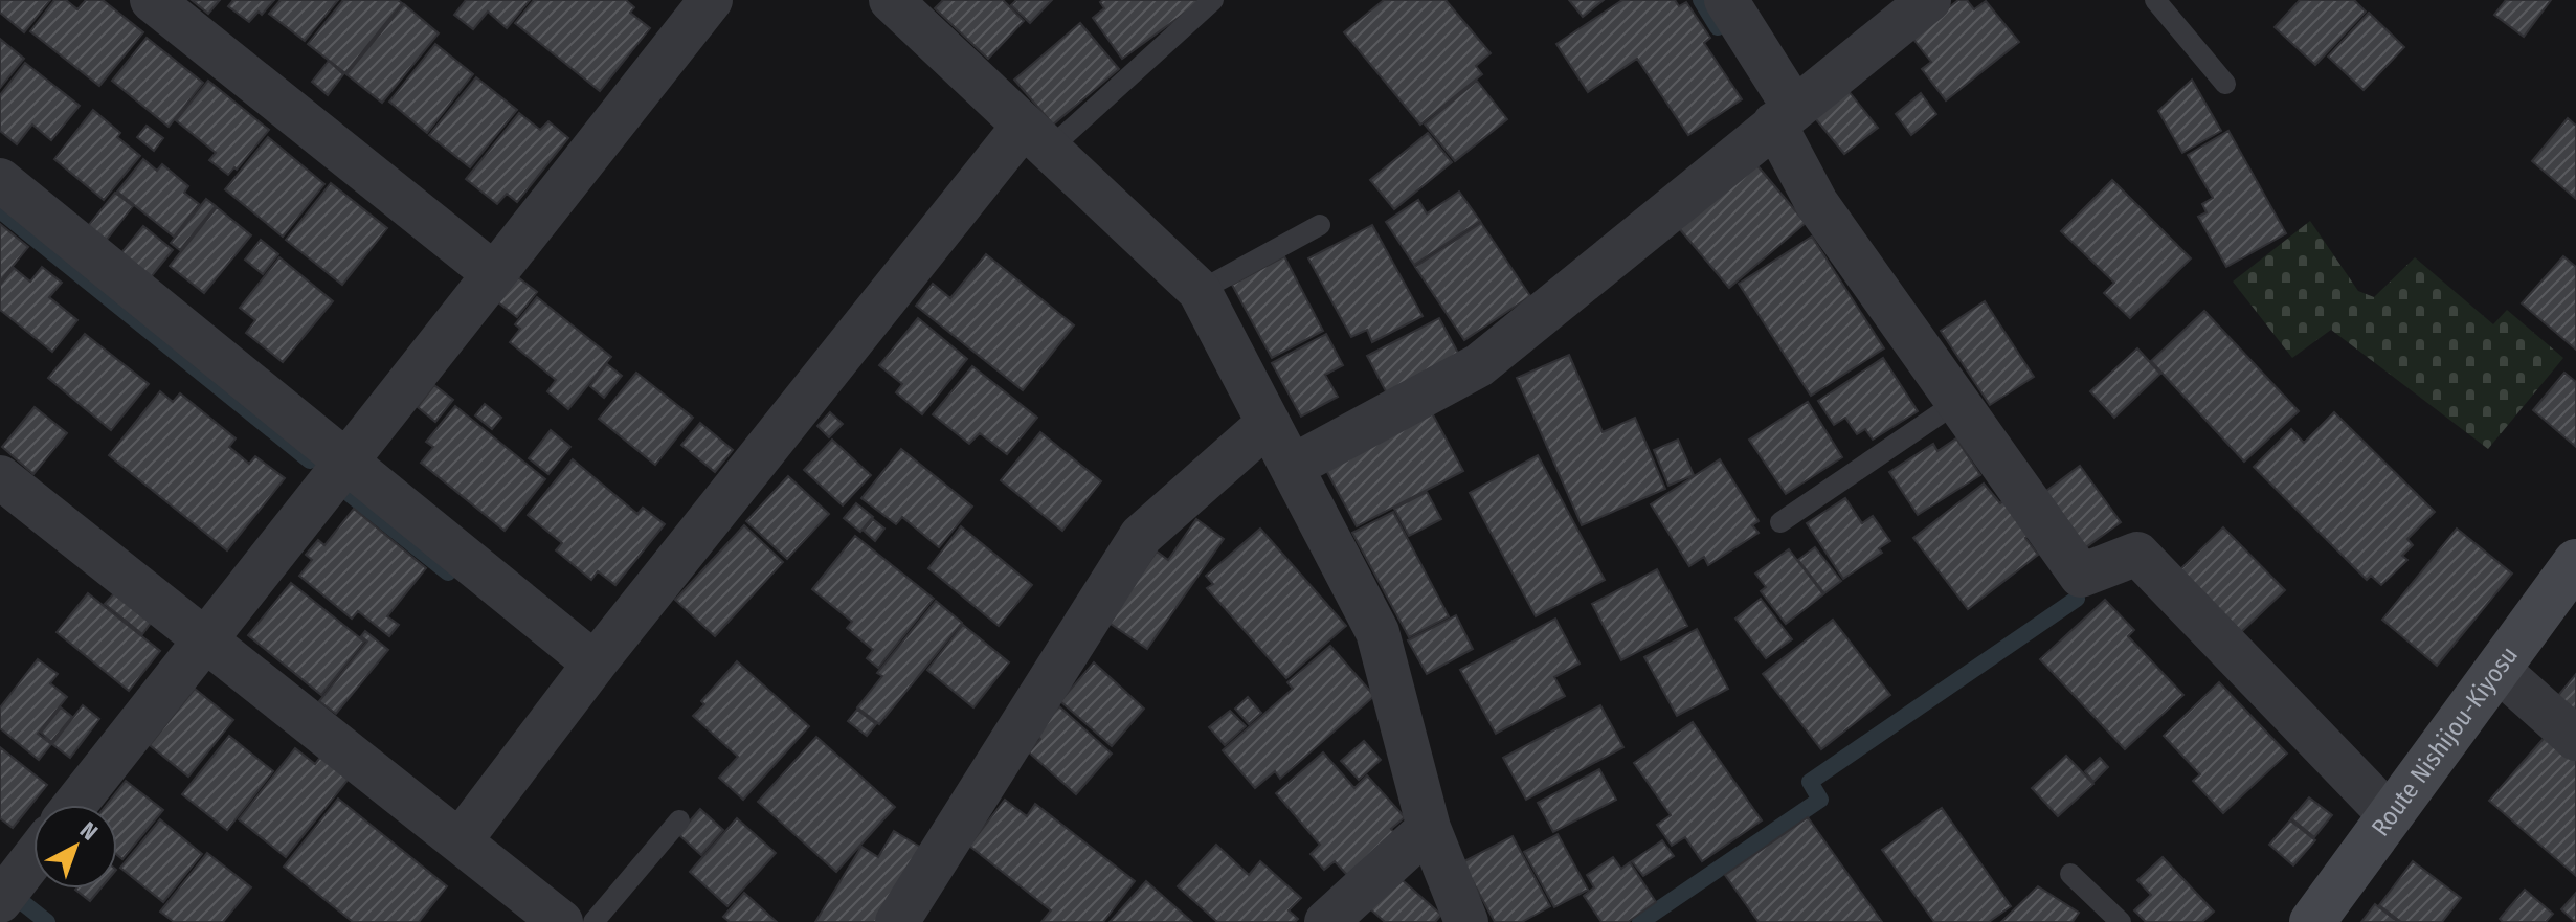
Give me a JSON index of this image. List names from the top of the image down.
{
  "streets": {
    "main road": ["Route Nishijou-Kiyosu"]
  },
  "north": "top right"
}
